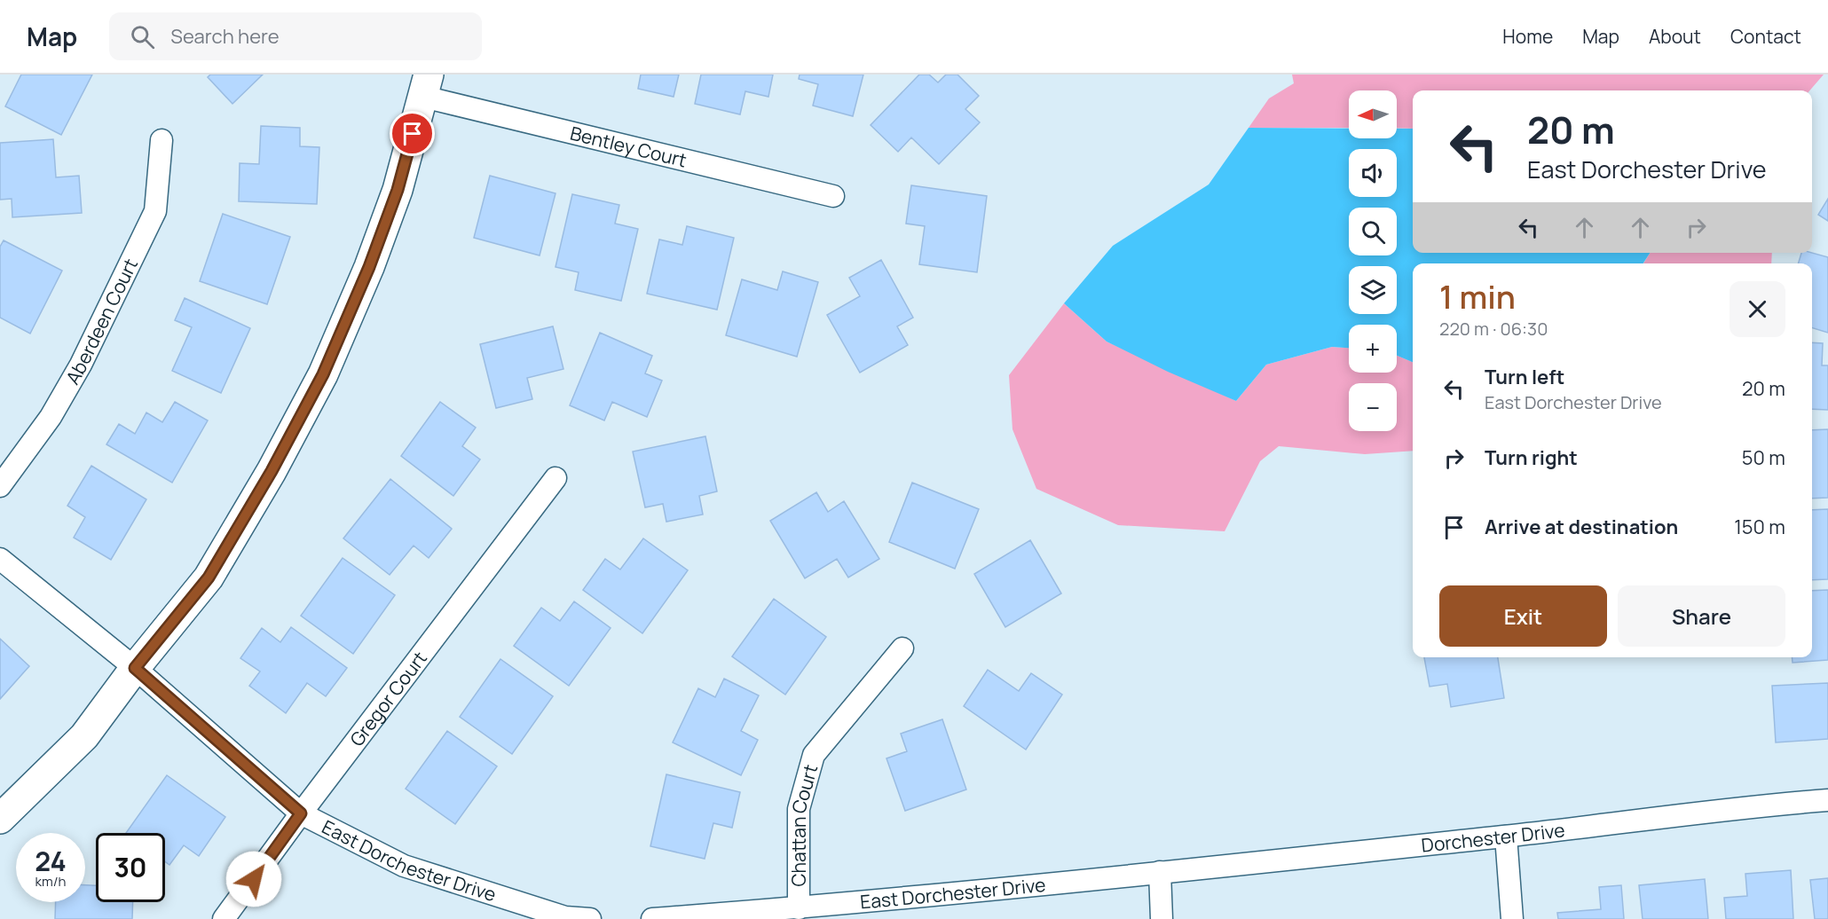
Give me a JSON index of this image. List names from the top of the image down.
{
  "streets": {
    "street": [
      "Bentley Court",
      "Aberdeen Court",
      "Gregor Court",
      "Chattan Court",
      "Dorchester Drive",
      "East Dorchester Drive"
    ]
  },
  "crossings": [
    ["Gregor Court", "East Dorchester Drive"],
    ["Chattan Court", "East Dorchester Drive"],
    ["Dorchester Drive", "East Dorchester Drive"]
  ],
  "north": "left",
  "page": {
    "header": "Map",
    "search": "Search here",
    "nav": [
      "Home",
      "Map",
      "About",
      "Contact"
    ],
    "map_buttons": ["+", "−"],
    "turn": ["20 m", "East Dorchester Drive"],
    "heading": ["1 min", "220 m · 06:30"],
    "list": [
      {
        "name": "Turn left",
        "note": "East Dorchester Drive",
        "value": "20 m"
      },
      {
        "name": "Turn right",
        "value": "50 m"
      },
      {
        "name": "Arrive at destination",
        "value": "150 m"
      }
    ],
    "buttons": ["Exit", "Share"],
    "speed": "24 km/h",
    "limit": "30"
  }
}
